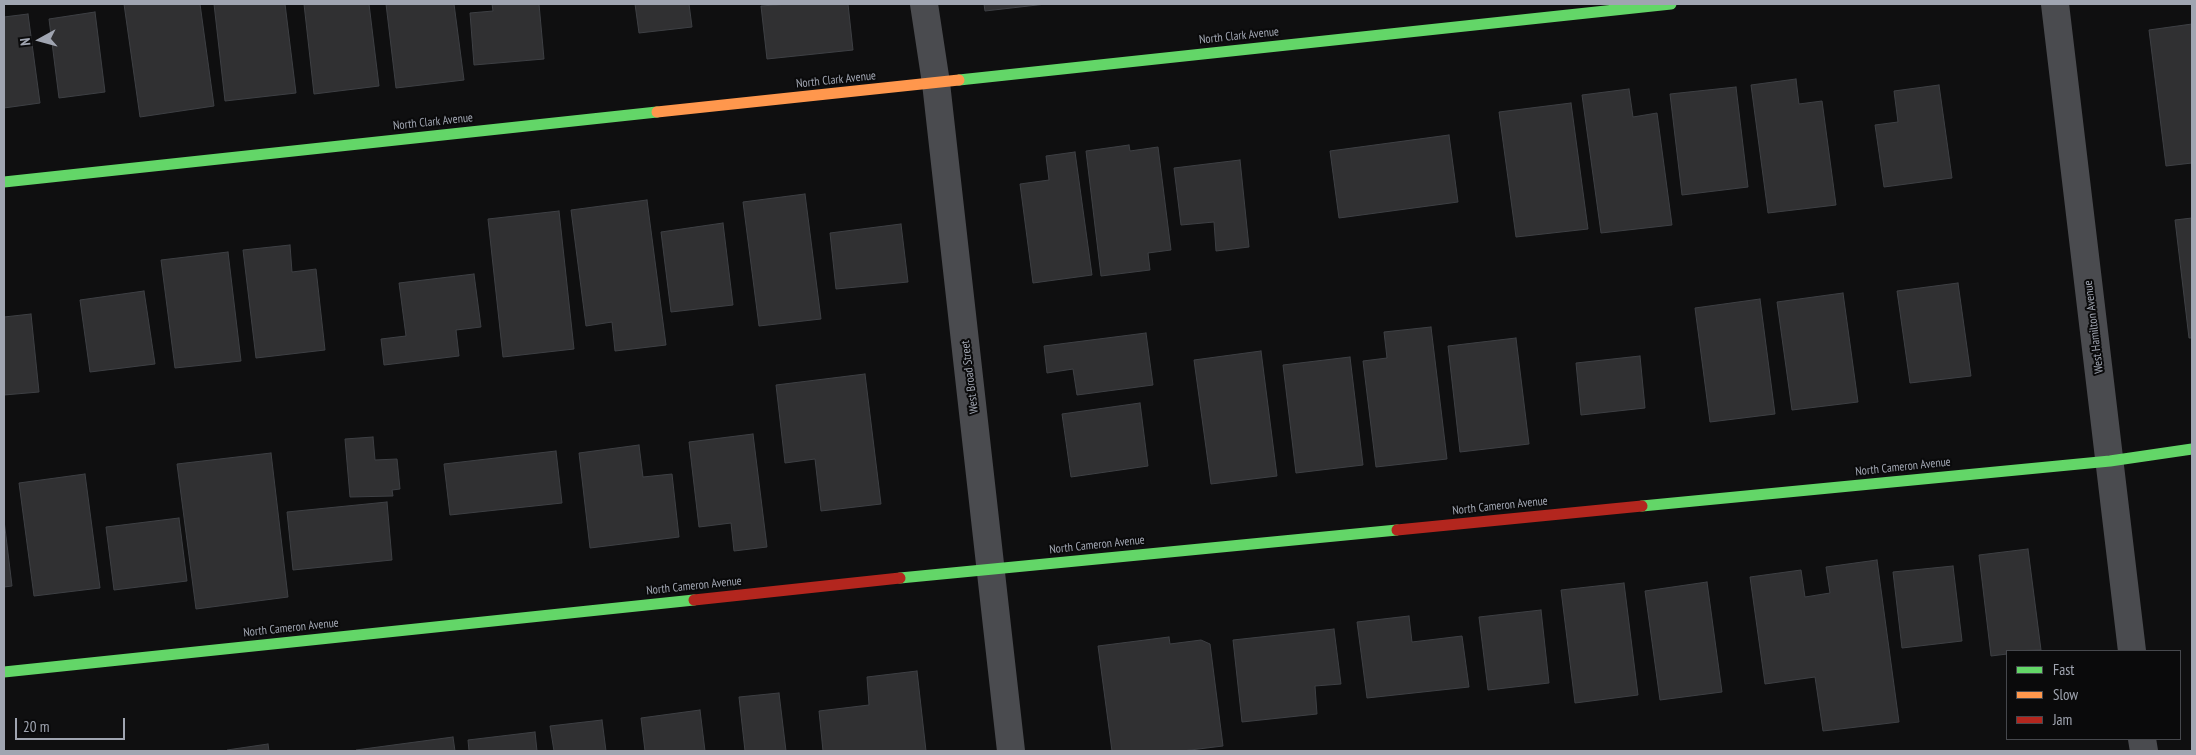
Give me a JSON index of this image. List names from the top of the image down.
{
  "streets": {
    "street": [
      "North Clark Avenue",
      "West Hamilton Avenue",
      "West Broad Street",
      "North Cameron Avenue"
    ]
  },
  "crossings": [
    ["North Clark Avenue", "West Broad Street"],
    ["West Hamilton Avenue", "North Cameron Avenue"],
    ["West Broad Street", "North Cameron Avenue"]
  ],
  "legend": ["Fast", "Slow", "Jam"],
  "scale_bar": "20 m",
  "north": "left"
}
